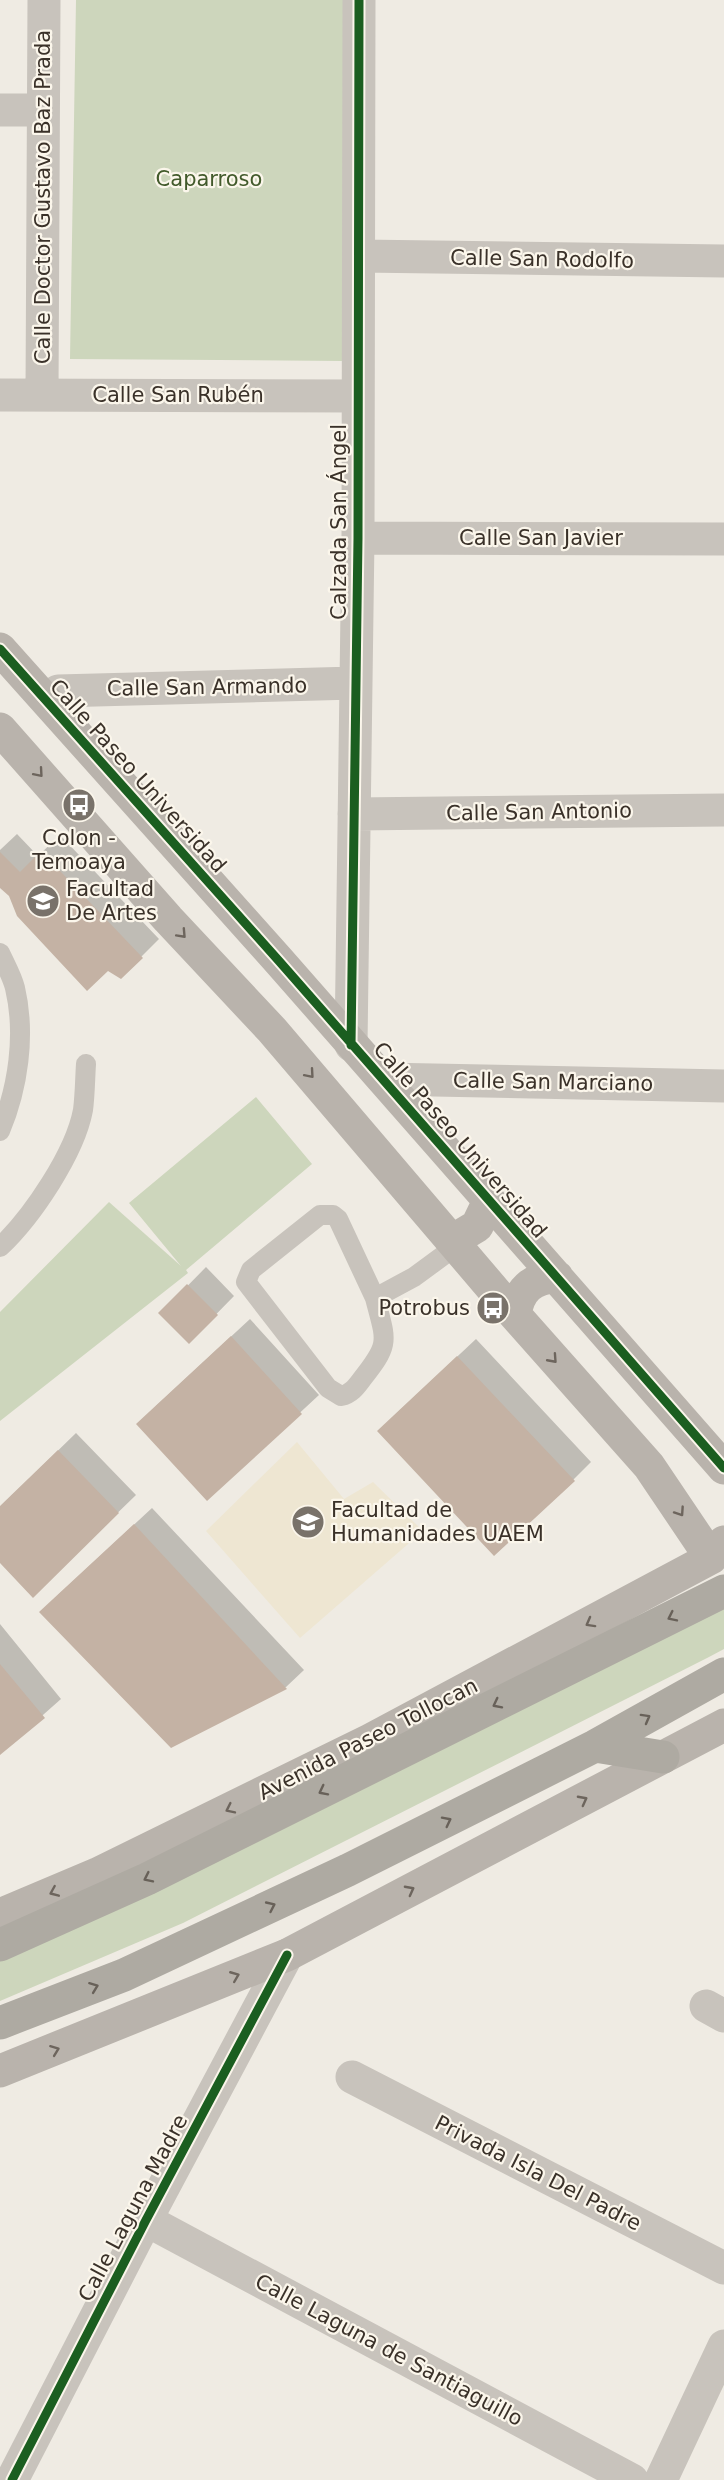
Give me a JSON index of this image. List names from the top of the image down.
{
  "streets": {
    "highway": ["Avenida Paseo Tollocan"],
    "street": [
      "Calle Doctor Gustavo Baz Prada",
      "Calle San Rodolfo",
      "Calle San Rubén",
      "Calzada San Ángel",
      "Calle San Javier",
      "Calle San Armando",
      "Calle Paseo Universidad",
      "Calle San Antonio",
      "Calle San Marciano",
      "Privada Isla Del Padre",
      "Calle Laguna Madre",
      "Calle Laguna de Santiaguillo"
    ]
  },
  "crossings": [
    ["Calle Doctor Gustavo Baz Prada", "Calle San Rubén"],
    ["Calle San Rodolfo", "Calzada San Ángel"],
    ["Calle San Rubén", "Calzada San Ángel"],
    ["Calzada San Ángel", "Calle San Javier"],
    ["Calzada San Ángel", "Calle San Armando"],
    ["Calzada San Ángel", "Calle Paseo Universidad"],
    ["Calzada San Ángel", "Calle San Antonio"],
    ["Calle Paseo Universidad", "Calle San Marciano"],
    ["Calle Laguna Madre", "Calle Laguna de Santiaguillo"]
  ],
  "parks": ["Caparroso"],
  "places": {
    "bus stop": ["Colon - Temoaya", "Potrobus"],
    "school or university": ["Facultad De Artes", "Facultad de Humanidades UAEM"]
  }
}
